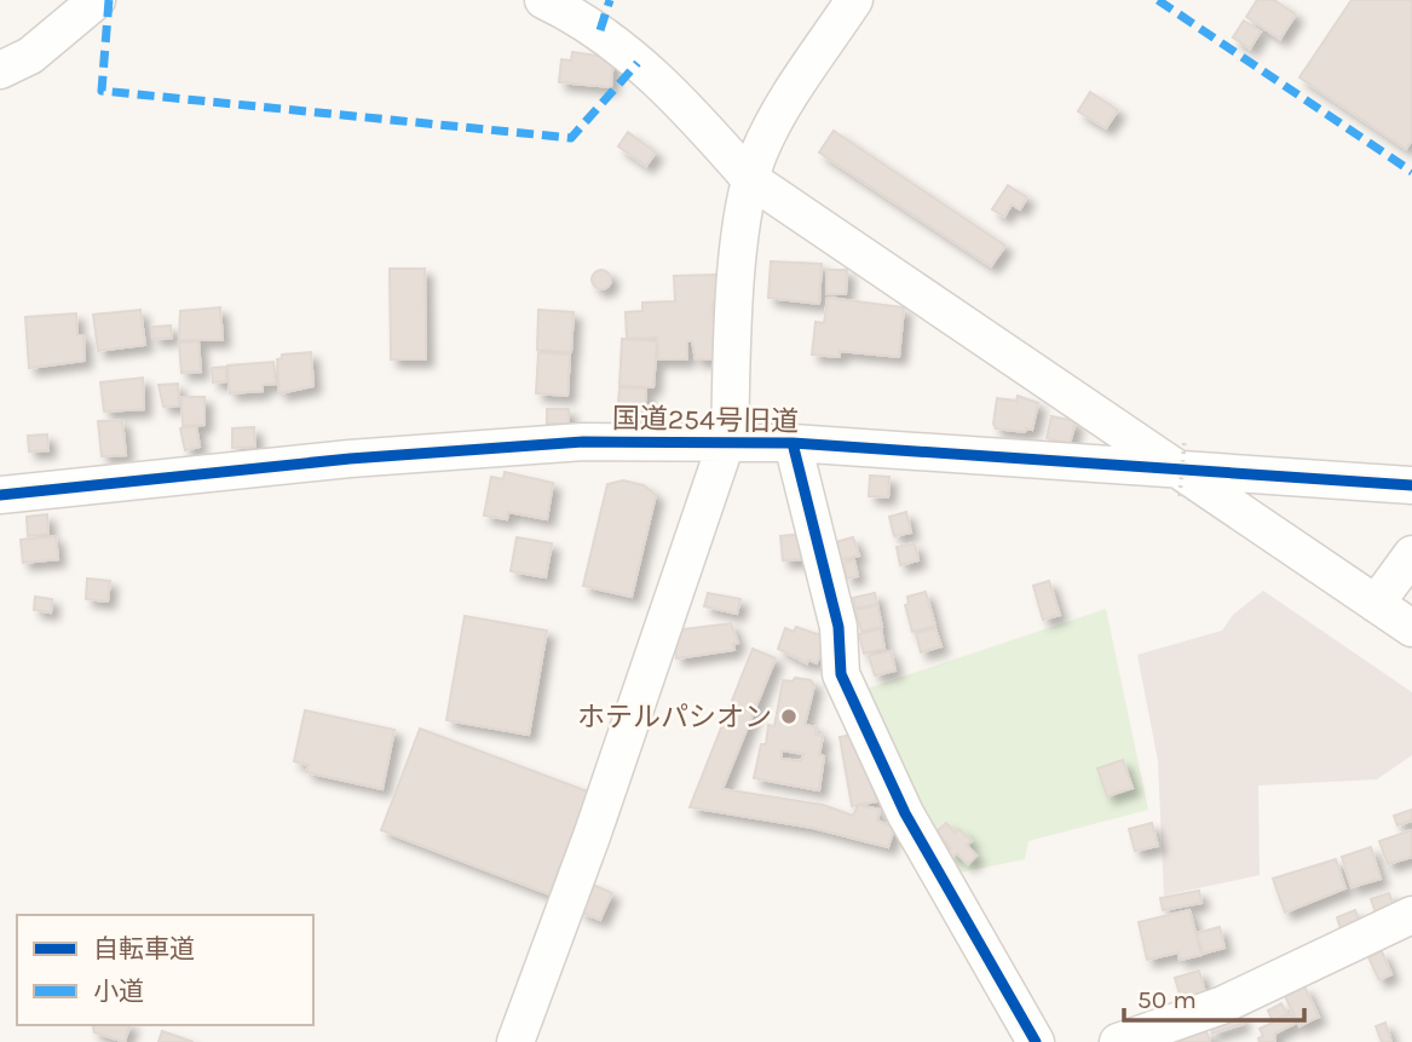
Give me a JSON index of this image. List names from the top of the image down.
{
  "streets": {
    "street": ["国道254号旧道"]
  },
  "places": ["ホテルパシオン"],
  "legend": ["自転車道", "小道"],
  "scale_bar": "50 m"
}
